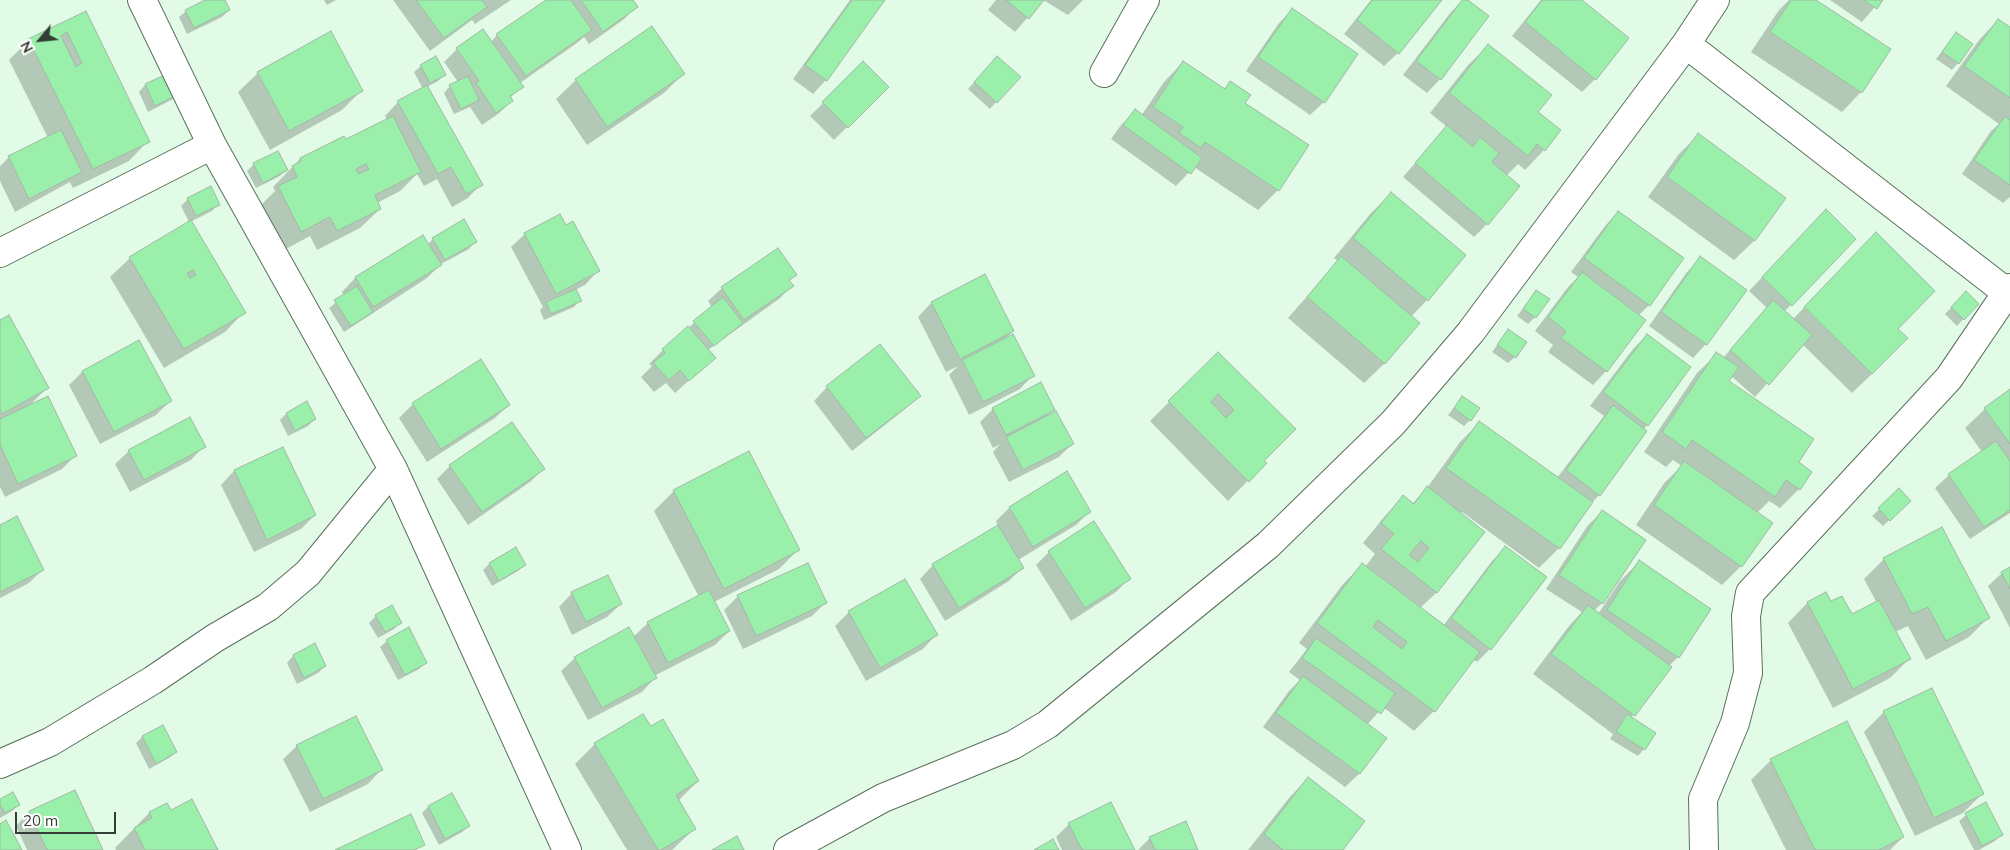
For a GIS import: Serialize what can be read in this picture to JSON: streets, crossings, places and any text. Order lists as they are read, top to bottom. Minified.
{"scale_bar":"20 m","north":"bottom left"}
